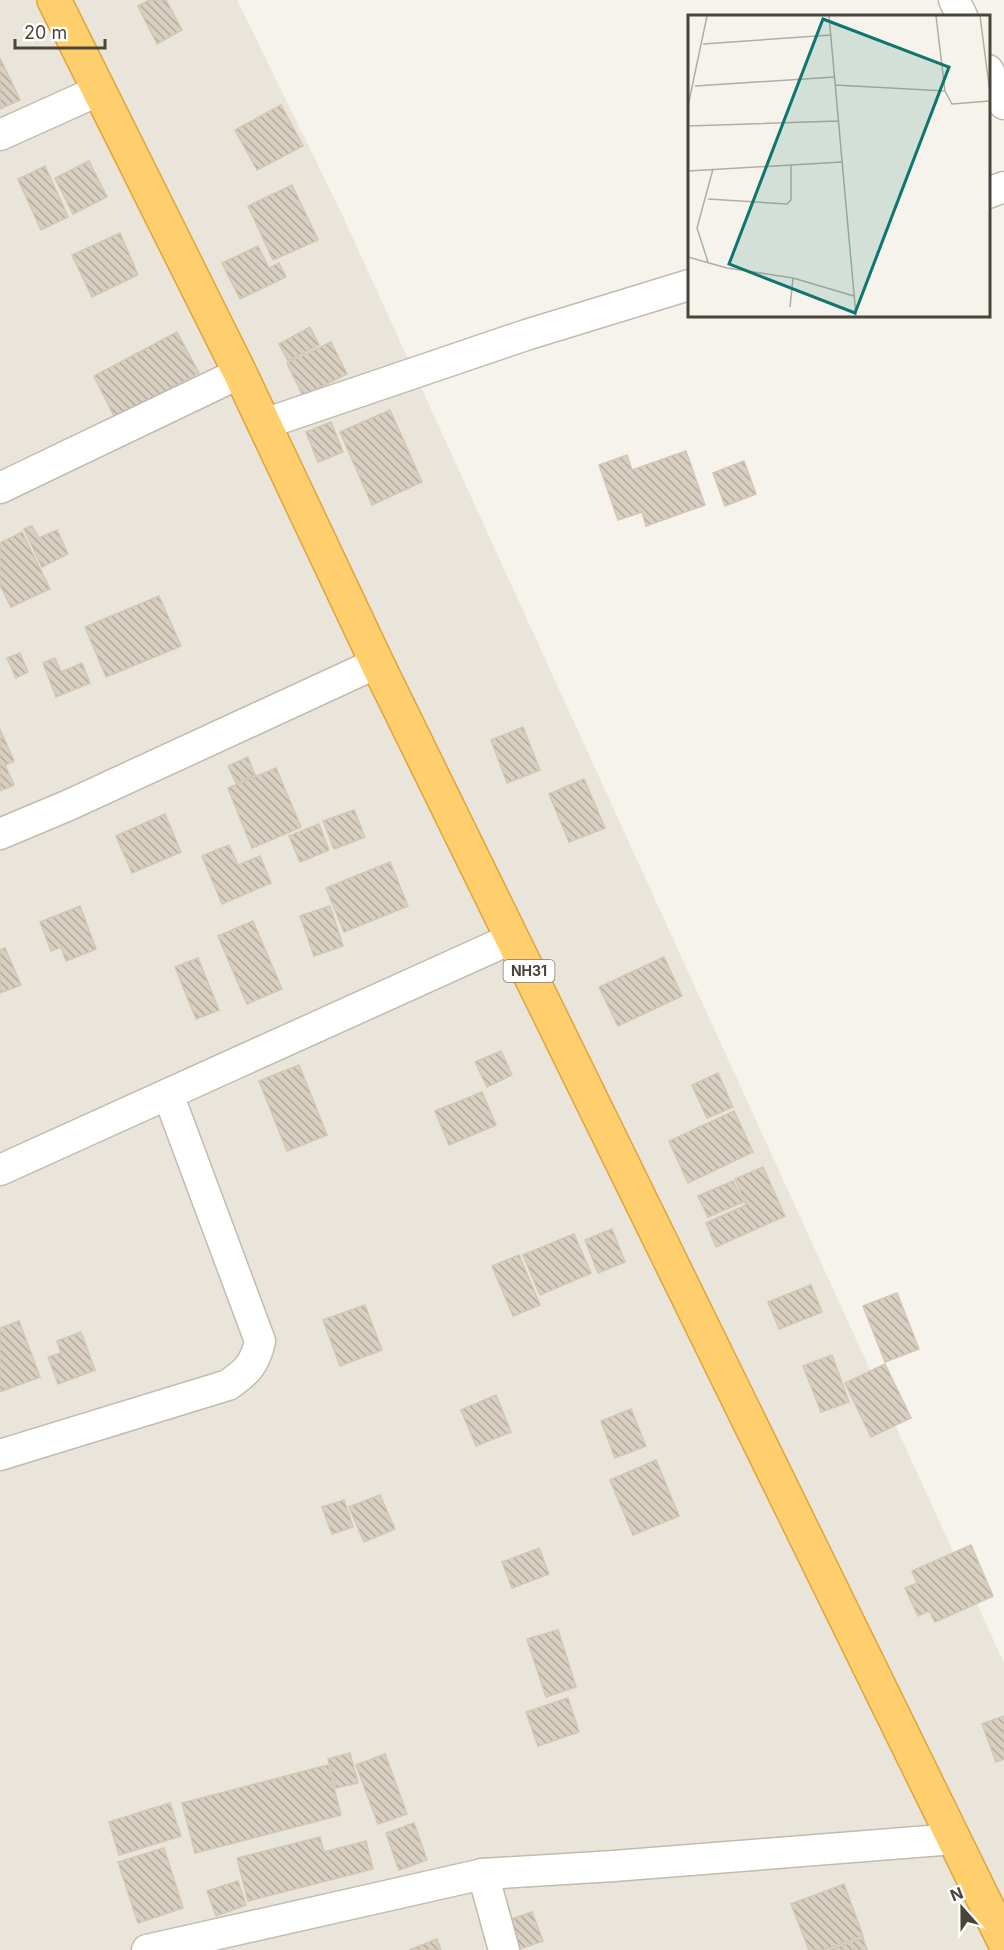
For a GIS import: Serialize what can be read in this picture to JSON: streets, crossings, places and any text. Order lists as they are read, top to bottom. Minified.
{"streets":{"highway":["NH31"]},"scale_bar":"20 m","north":"top"}
